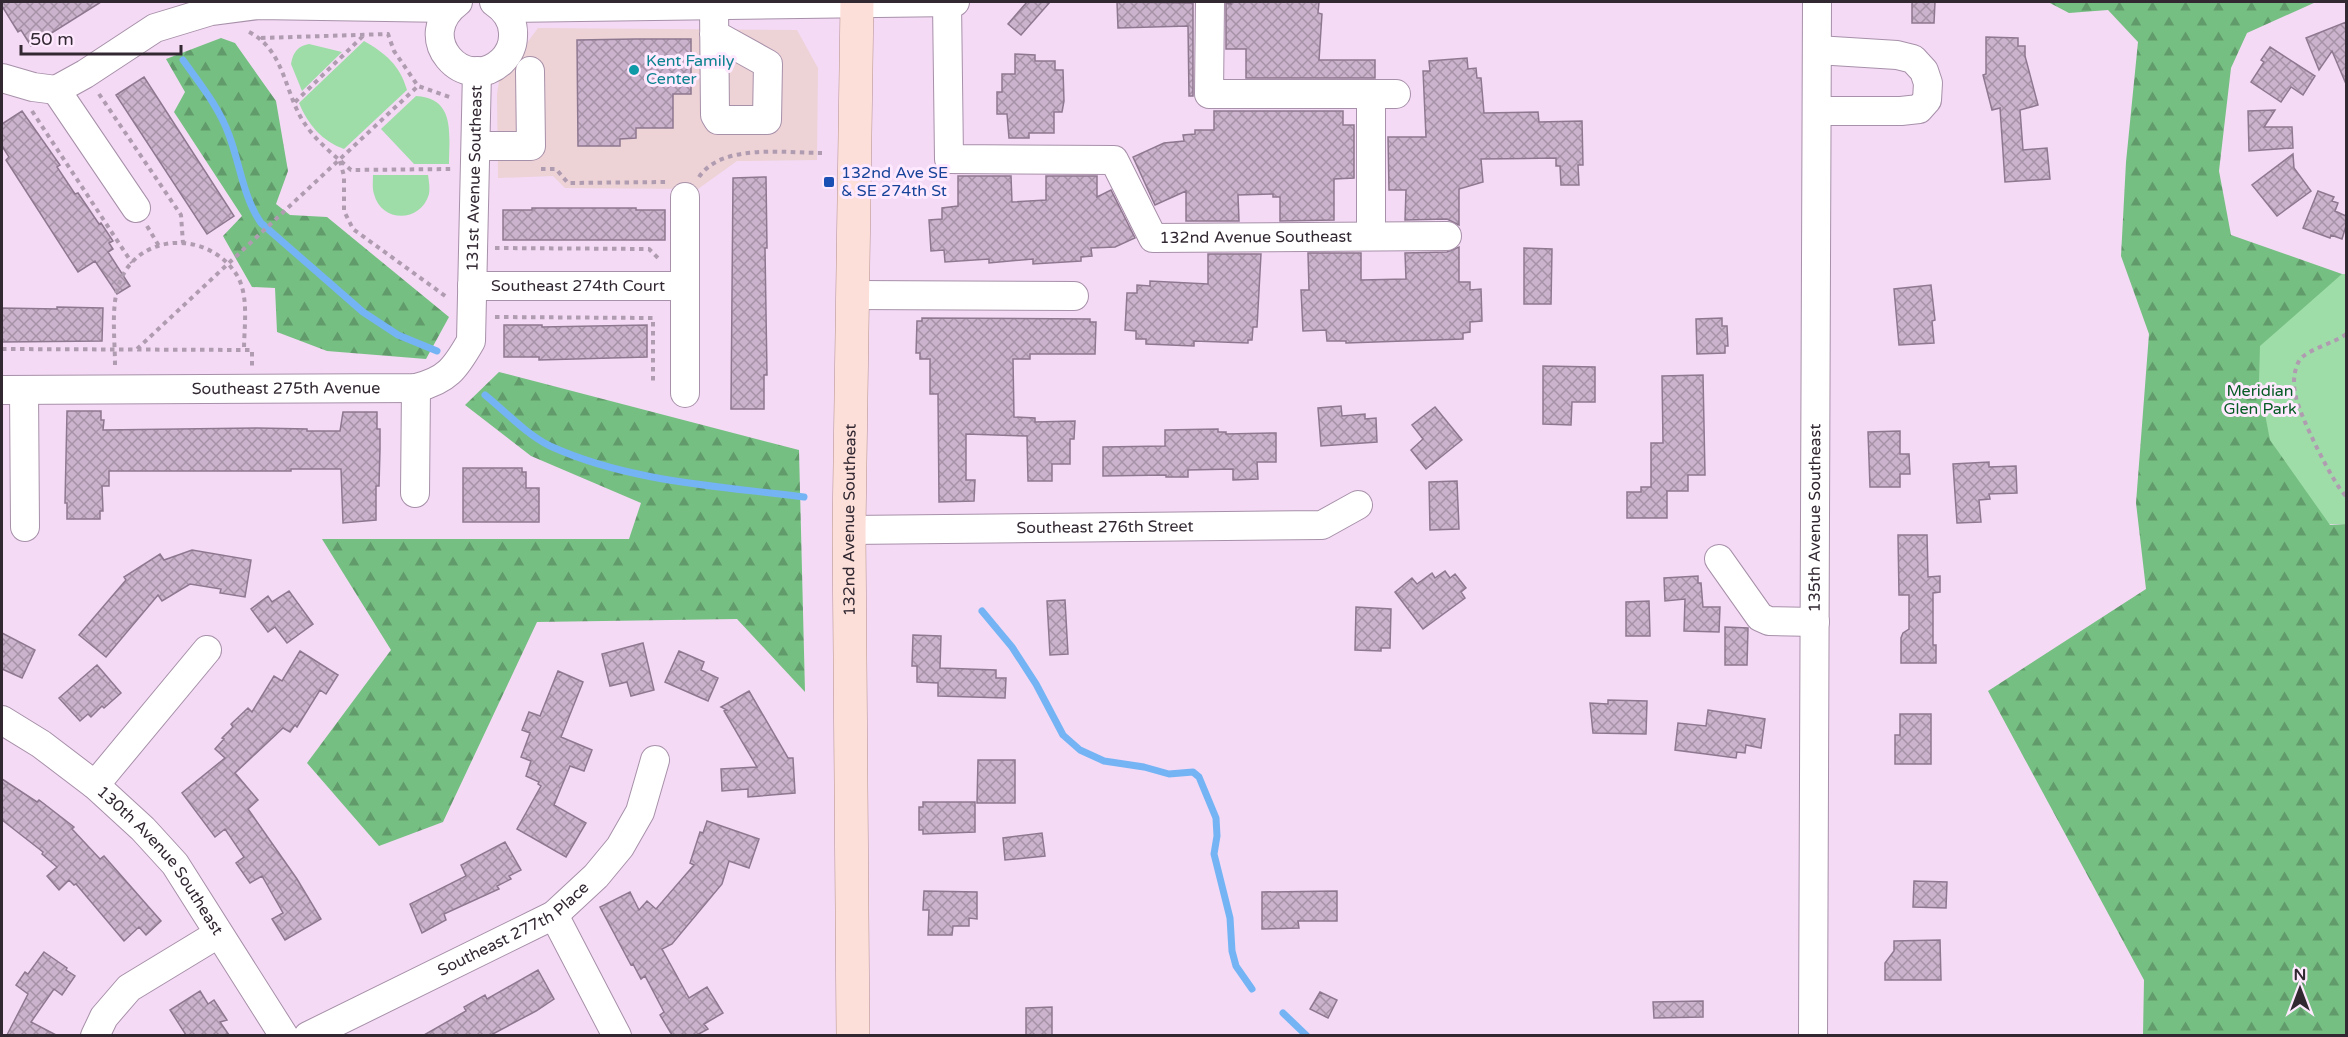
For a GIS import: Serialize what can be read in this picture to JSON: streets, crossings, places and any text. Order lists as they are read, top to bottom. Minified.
{"streets":{"main road":["132nd Avenue Southeast"],"street":["131st Avenue Southeast","Southeast 274th Court","Southeast 275th Avenue","135th Avenue Southeast","Southeast 276th Street","130th Avenue Southeast","Southeast 277th Place"]},"crossings":[["131st Avenue Southeast","Southeast 274th Court"],["131st Avenue Southeast","Southeast 275th Avenue"],["132nd Avenue Southeast","Southeast 276th Street"],["Southeast 274th Court","Southeast 275th Avenue"]],"parks":["Meridian Glen Park"],"places":{"other":["Kent Family Center"],"transit":["132nd Ave SE & SE 274th St"]},"scale_bar":"50 m","north":"top"}
